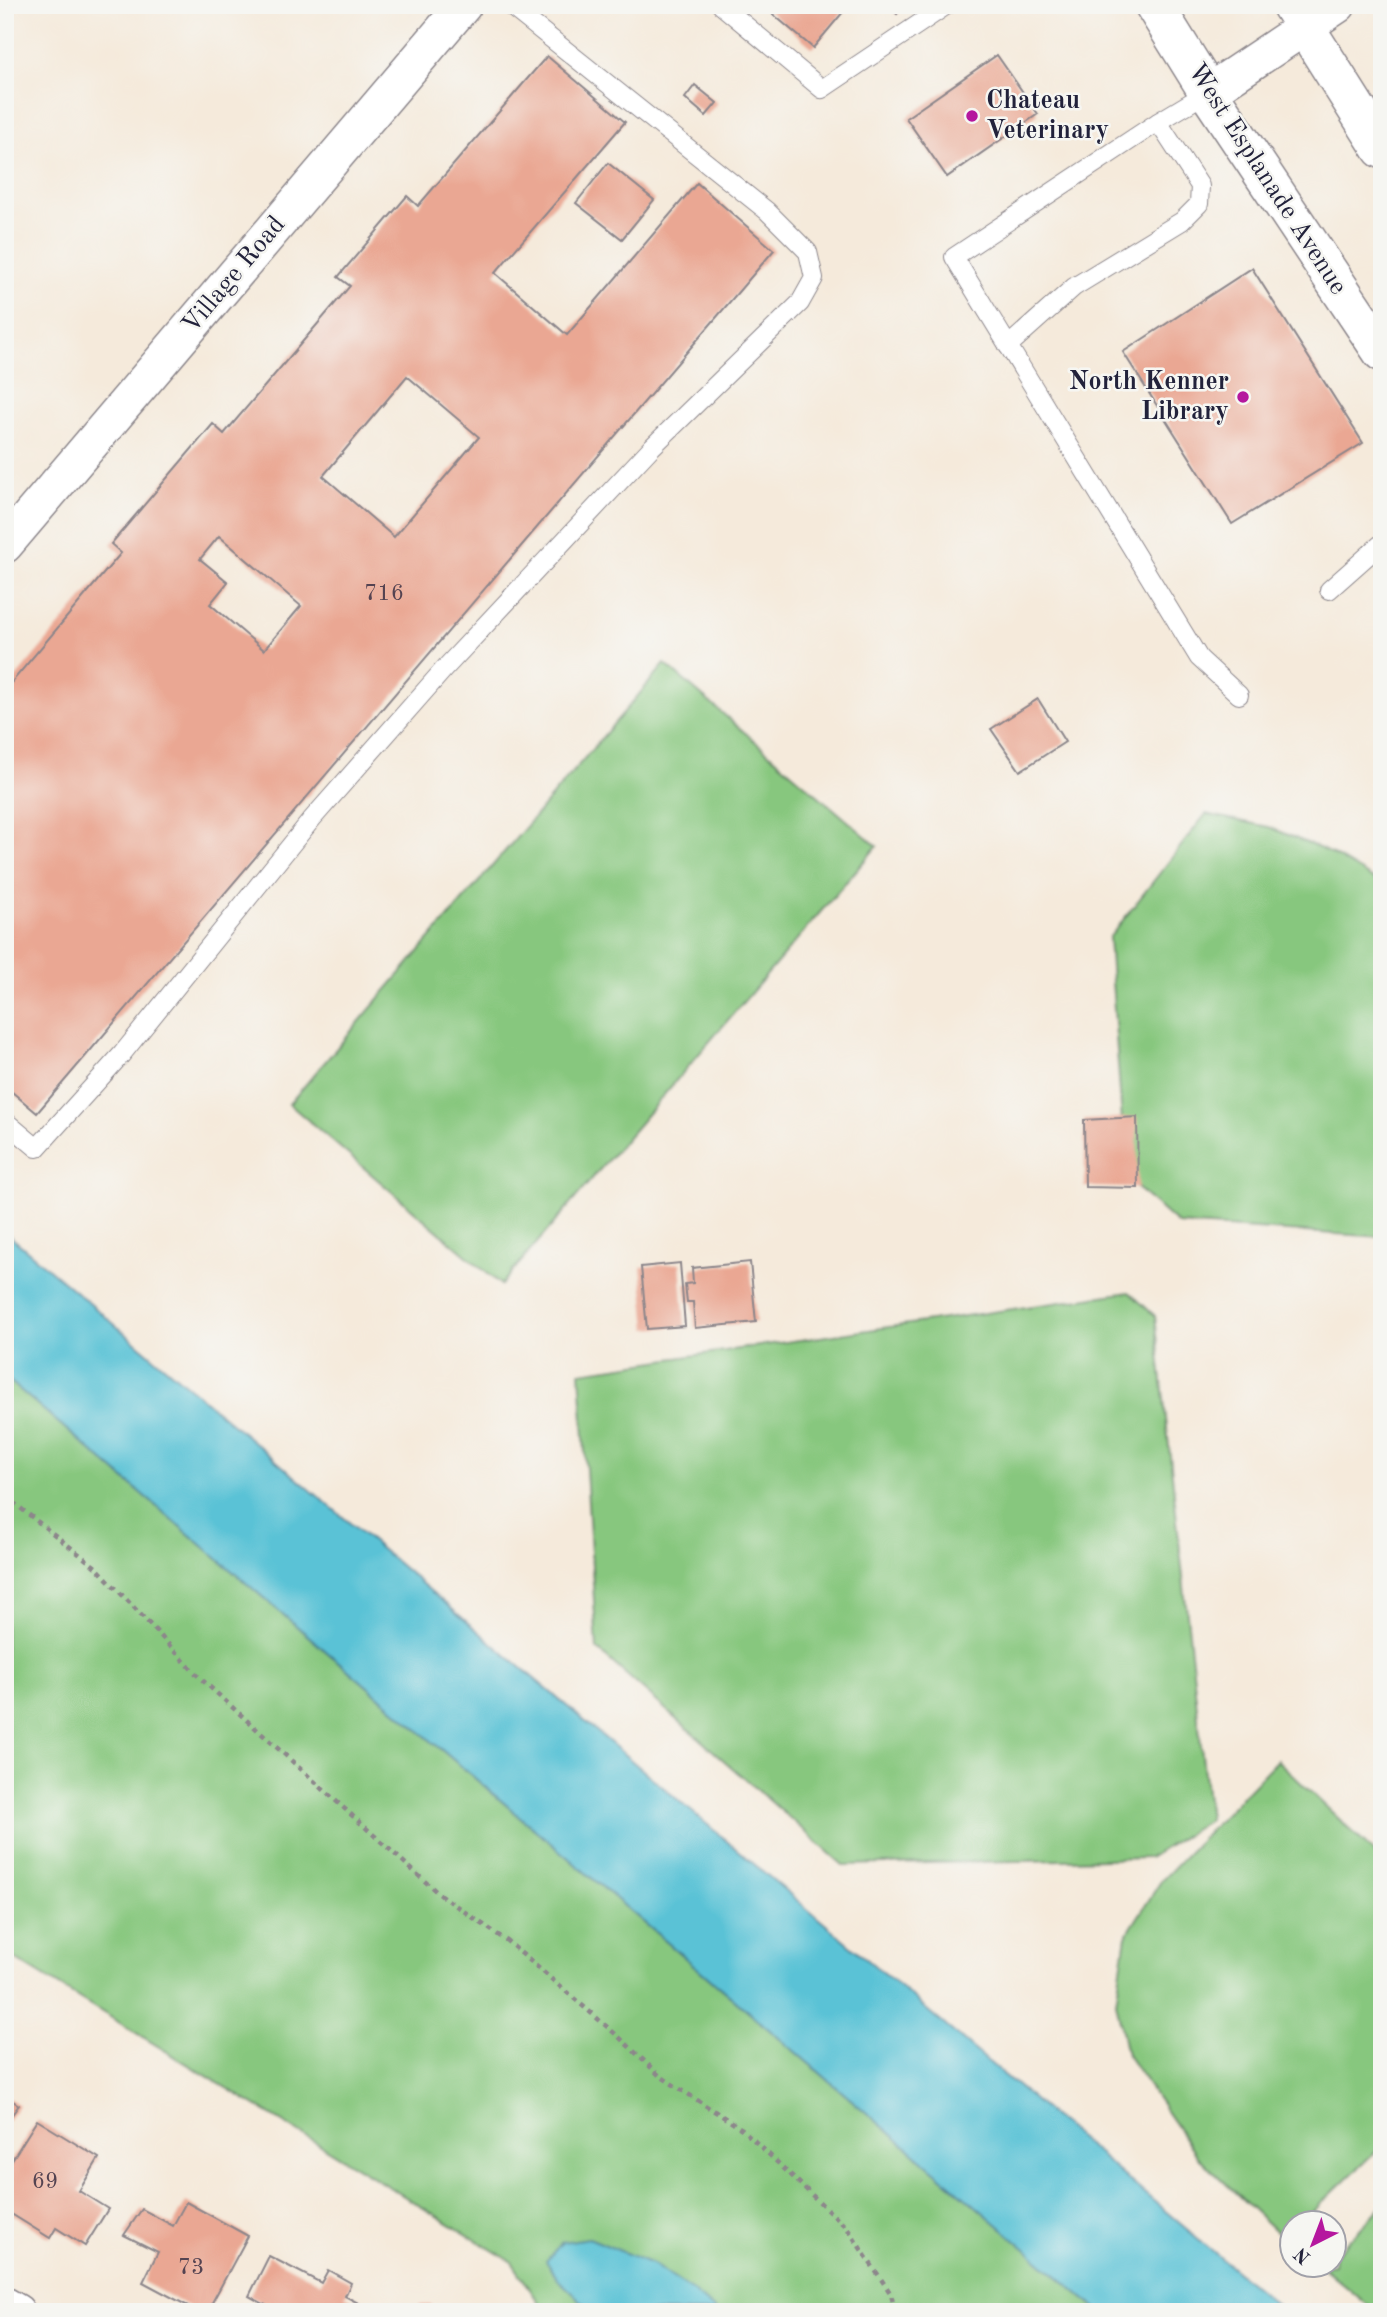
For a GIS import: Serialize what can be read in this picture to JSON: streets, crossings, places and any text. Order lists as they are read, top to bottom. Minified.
{"streets":{"main road":["West Esplanade Avenue"],"street":["Village Road"]},"places":["Chateau Veterinary","North Kenner Library"],"house_numbers":["716","69","73"],"north":"bottom left"}
